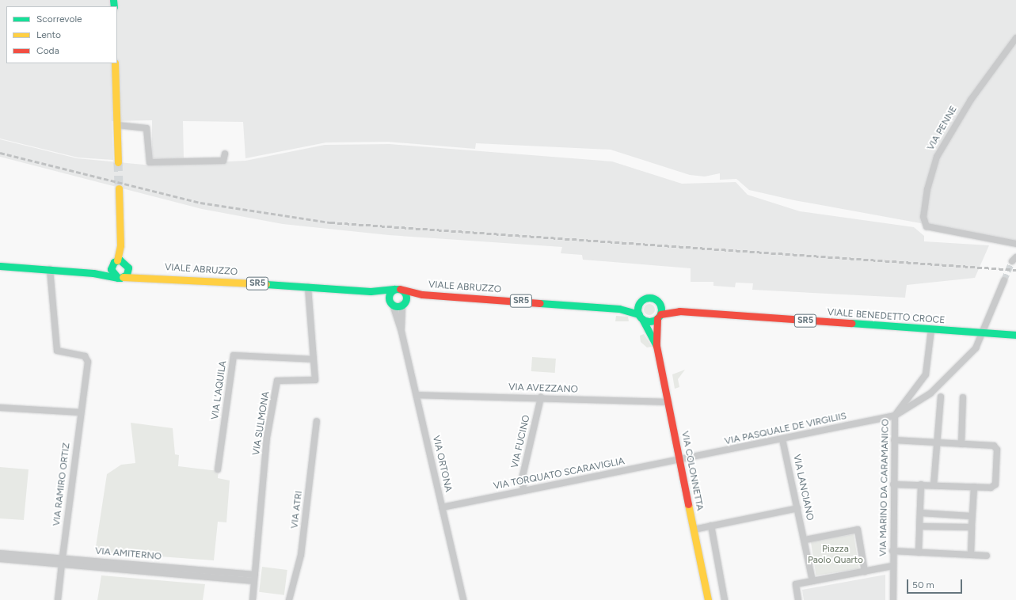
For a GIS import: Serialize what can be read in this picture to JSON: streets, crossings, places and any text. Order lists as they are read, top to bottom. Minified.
{"streets":{"main road":["VIALE ABRUZZO","SR5","VIALE BENEDETTO CROCE","VIA COLONNETTA"],"street":["VIA PENNE","VIA AVEZZANO","VIA L'AQUILA","VIA SULMONA","VIA PASQUALE DE VIRGILIIS","VIA FUCINO","VIA ORTONA","VIA TORQUATO SCARAVIGLIA","VIA RAMIRO ORTIZ","VIA LANCIANO","VIA MARINO DA CARAMANICO","VIA ATRI","VIA AMITERNO"]},"crossings":[["VIALE ABRUZZO","SR5"],["VIALE ABRUZZO","VIA SULMONA"],["VIALE ABRUZZO","VIA ORTONA"],["VIALE ABRUZZO","VIA RAMIRO ORTIZ"],["SR5","VIALE BENEDETTO CROCE"],["SR5","VIA ORTONA"],["VIALE BENEDETTO CROCE","VIA MARINO DA CARAMANICO"],["VIA AVEZZANO","VIA FUCINO"],["VIA AVEZZANO","VIA ORTONA"],["VIA AVEZZANO","VIA COLONNETTA"],["VIA L'AQUILA","VIA SULMONA"],["VIA SULMONA","VIA AMITERNO"],["VIA PASQUALE DE VIRGILIIS","VIA COLONNETTA"],["VIA PASQUALE DE VIRGILIIS","VIA TORQUATO SCARAVIGLIA"],["VIA PASQUALE DE VIRGILIIS","VIA LANCIANO"],["VIA PASQUALE DE VIRGILIIS","VIA MARINO DA CARAMANICO"],["VIA FUCINO","VIA TORQUATO SCARAVIGLIA"],["VIA ORTONA","VIA TORQUATO SCARAVIGLIA"],["VIA COLONNETTA","VIA TORQUATO SCARAVIGLIA"],["VIA RAMIRO ORTIZ","VIA AMITERNO"]],"parks":["Piazza Paolo Quarto"],"legend":["Scorrevole","Lento","Coda"],"scale_bar":"50 m"}
